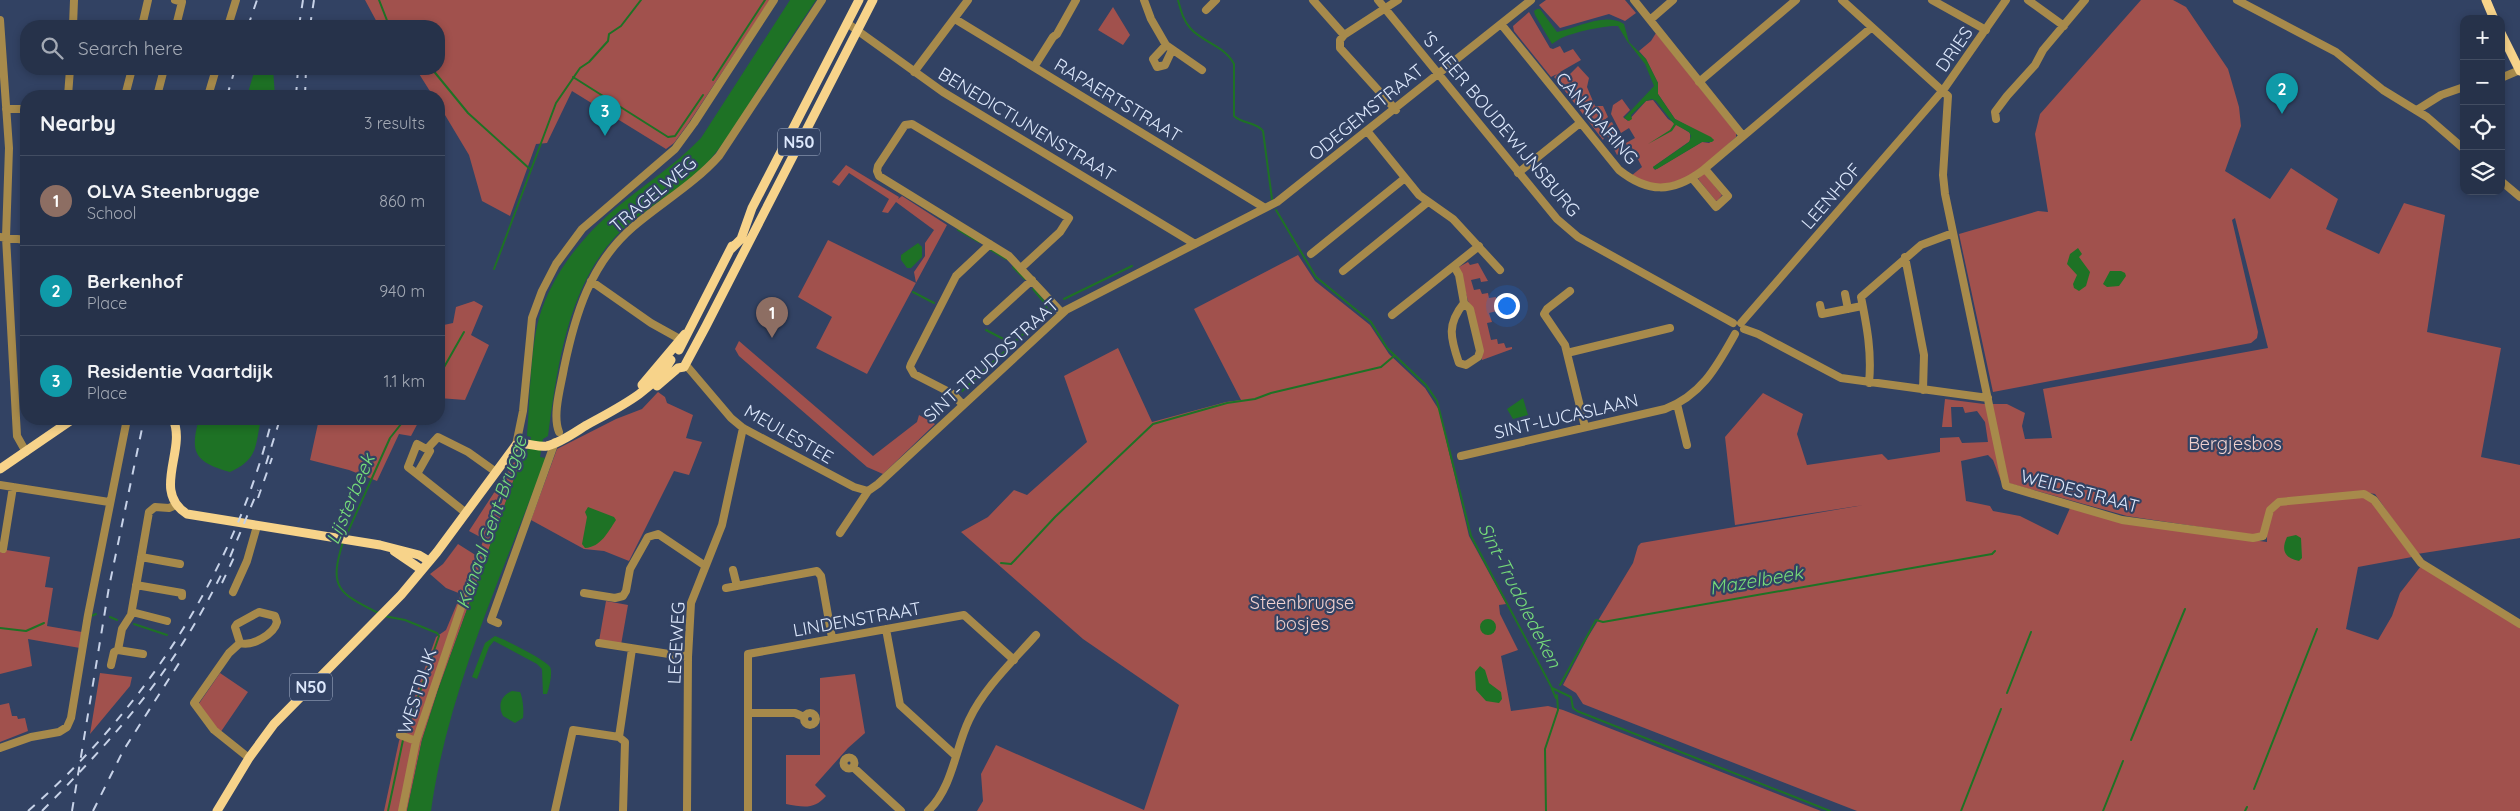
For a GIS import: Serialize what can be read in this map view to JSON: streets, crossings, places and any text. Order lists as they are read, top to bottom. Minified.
{"streets":{"main road":["N50"],"street":["DRIES","RAPAERTSTRAAT","ODEGEMSTRAAT","CANADARING","BENEDICTIJNENSTRAAT","'S HEER BOUDEWIJNSBURG","TRAGELWEG","LEENHOF","SINT-TRUDOSTRAAT","SINT-LUCASLAAN","MEULESTEE","WEIDESTRAAT","LINDENSTRAAT","LEGEWEG","WESTDIJK"]},"crossings":[["DRIES","LEENHOF"],["DRIES","WEIDESTRAAT"],["RAPAERTSTRAAT","ODEGEMSTRAAT"],["RAPAERTSTRAAT","SINT-TRUDOSTRAAT"],["ODEGEMSTRAAT","CANADARING"],["ODEGEMSTRAAT","'S HEER BOUDEWIJNSBURG"],["ODEGEMSTRAAT","SINT-TRUDOSTRAAT"],["BENEDICTIJNENSTRAAT","N50"],["BENEDICTIJNENSTRAAT","SINT-TRUDOSTRAAT"],["'S HEER BOUDEWIJNSBURG","LEENHOF"],["'S HEER BOUDEWIJNSBURG","SINT-LUCASLAAN"],["'S HEER BOUDEWIJNSBURG","WEIDESTRAAT"],["N50","MEULESTEE"],["LEENHOF","SINT-LUCASLAAN"],["LEENHOF","WEIDESTRAAT"],["SINT-TRUDOSTRAAT","MEULESTEE"],["MEULESTEE","LEGEWEG"]],"water":["Lijsterbeek","Kanaal Gent-Brugge","Mazelbeek","Sint-Trudoledeken"],"parks":["Bergjesbos","Steenbrugse bosjes"],"page":{"map_buttons":["+","−"],"search":"Search here","pins":["2","3","1"],"heading":["Nearby","3 results"],"list":[{"mark":"1","name":"OLVA Steenbrugge","note":"School","value":"860 m"},{"mark":"2","name":"Berkenhof","note":"Place","value":"940 m"},{"mark":"3","name":"Residentie Vaartdijk","note":"Place","value":"1.1 km"}]}}
